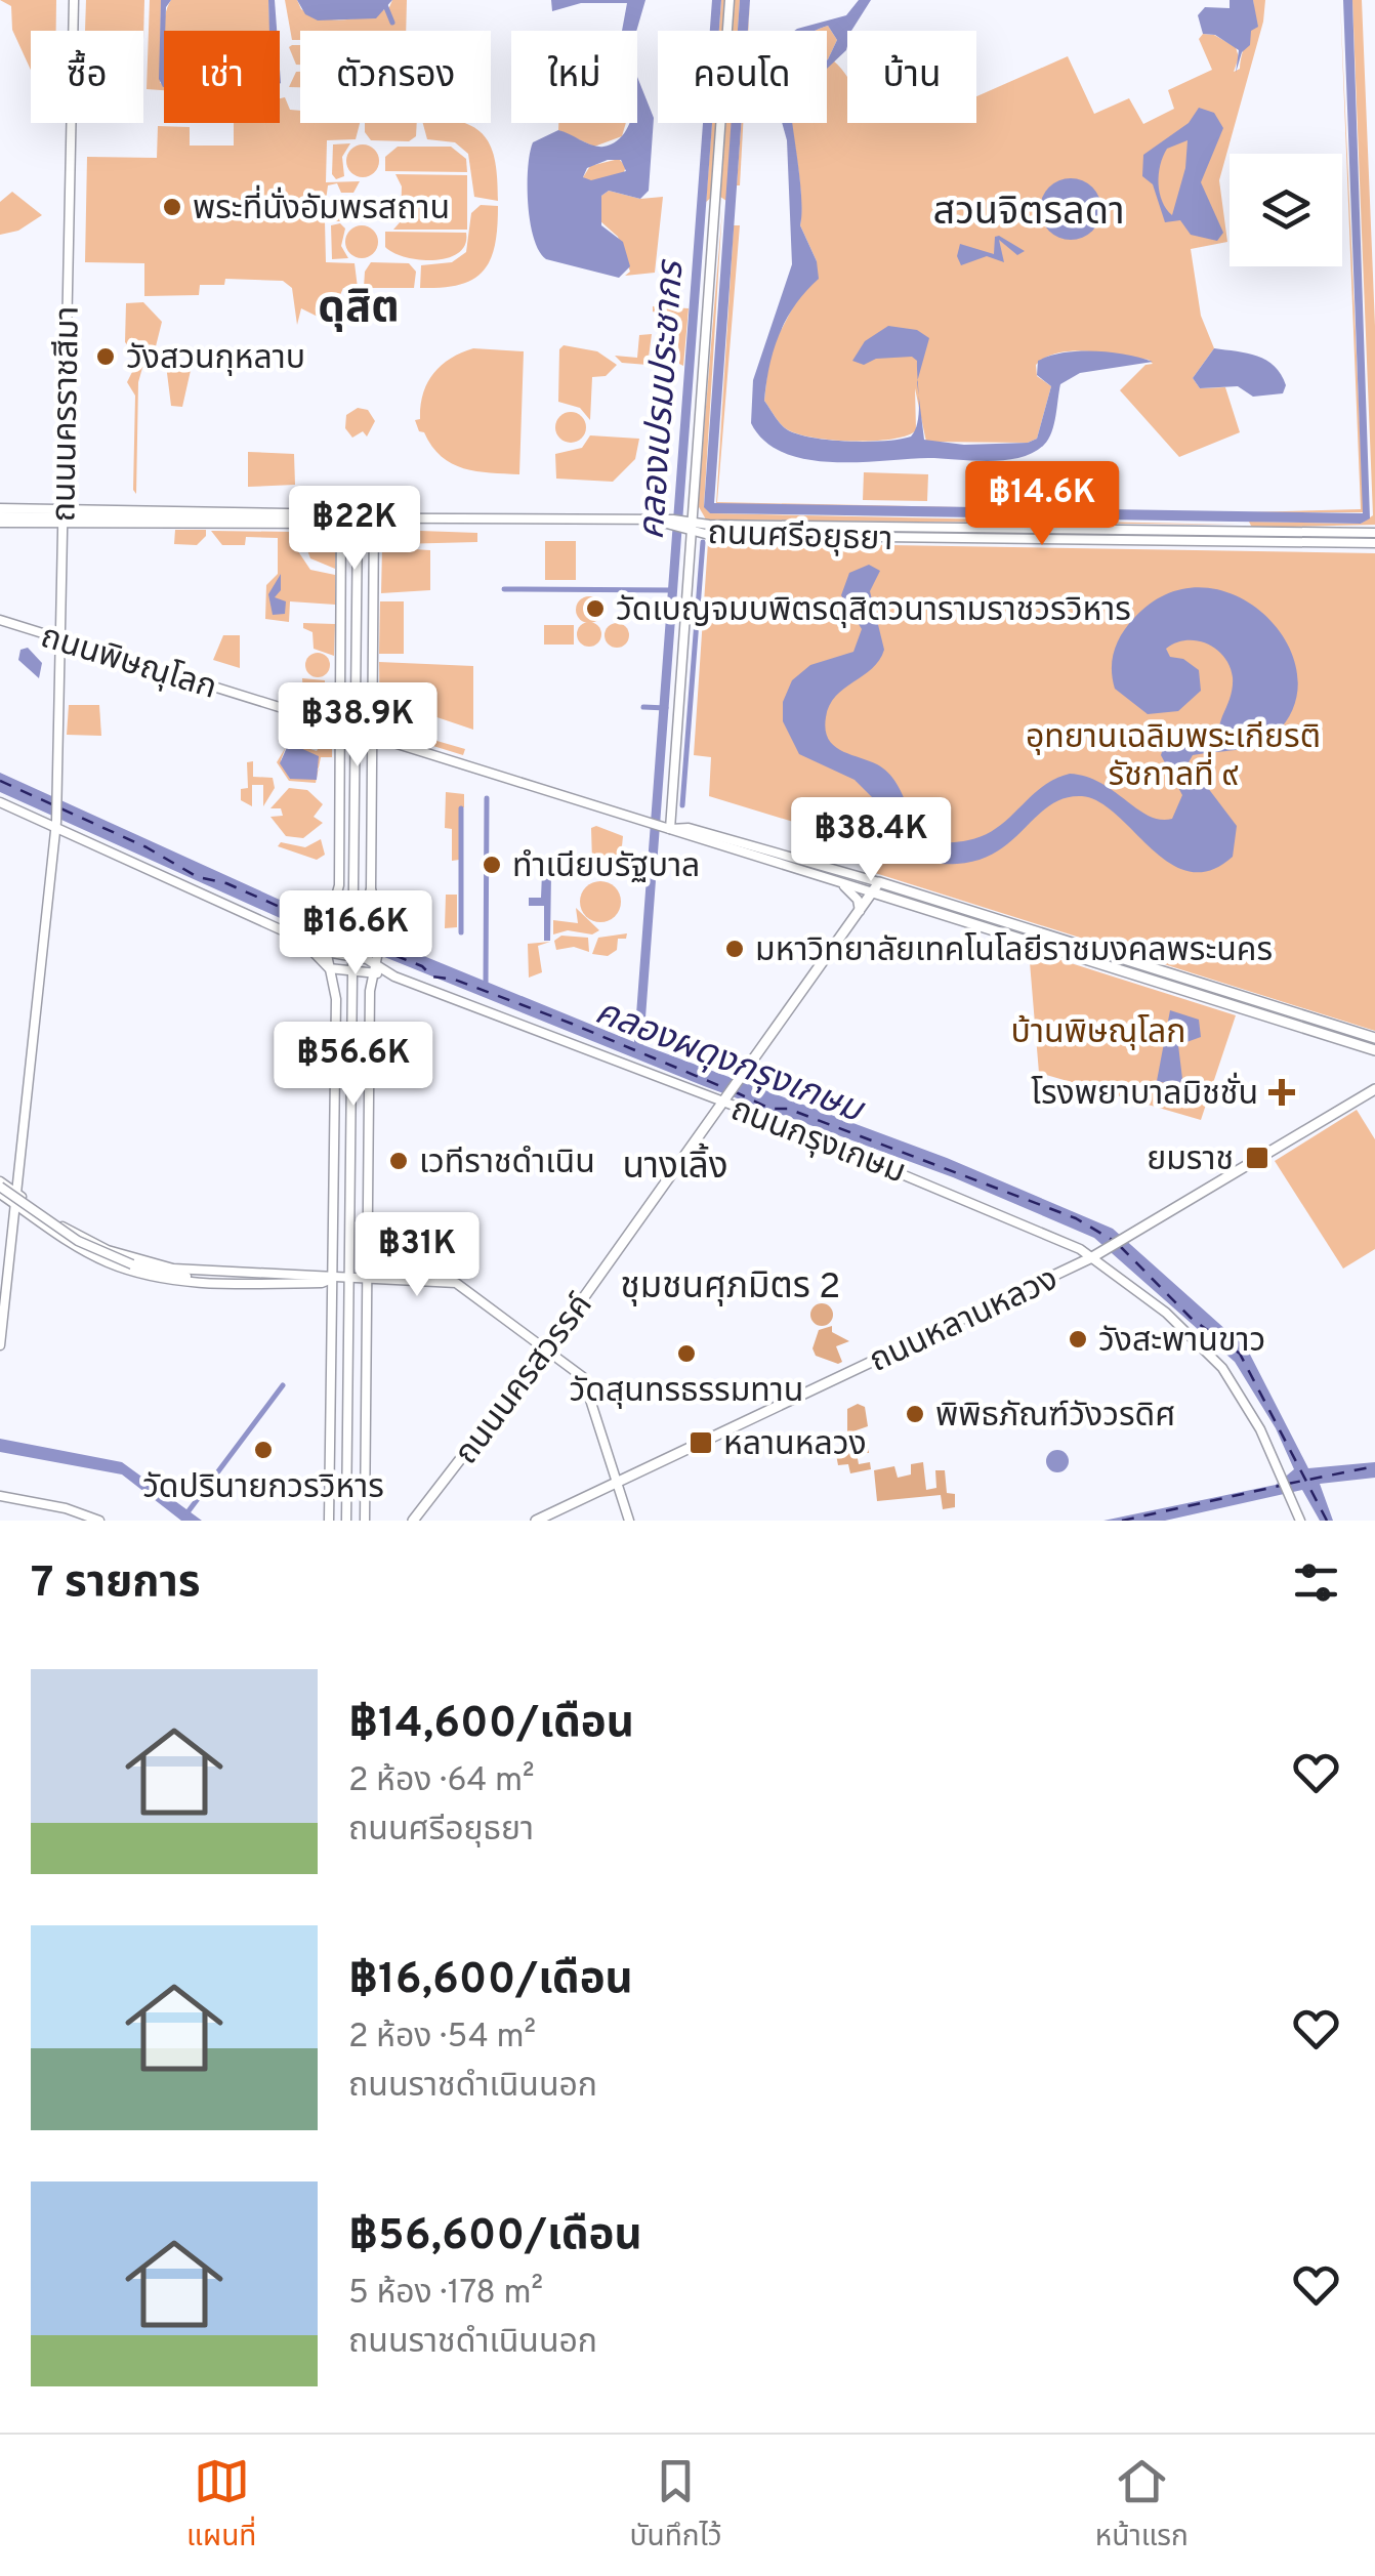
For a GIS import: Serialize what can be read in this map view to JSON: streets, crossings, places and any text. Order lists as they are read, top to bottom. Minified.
{"streets":{"main road":["ถนนนครราชสีมา","ถนนศรีอยุธยา","ถนนพิษณุโลก","ถนนกรุงเกษม","ถนนหลานหลวง","ถนนนครสวรรค์"]},"crossings":[["ถนนนครราชสีมา","ถนนพิษณุโลก"],["ถนนนครราชสีมา","ถนนกรุงเกษม"],["ถนนพิษณุโลก","ถนนนครสวรรค์"],["ถนนกรุงเกษม","ถนนหลานหลวง"],["ถนนกรุงเกษม","ถนนนครสวรรค์"]],"districts":["สวนจิตรลดา","ดุสิต","นางเลิ้ง","ชุมชนศุภมิตร 2"],"water":["คลองเปรมประชากร","คลองผดุงกรุงเกษม"],"parks":["อุทยานเฉลิมพระเกียรติ รัชกาลที่ ๙","บ้านพิษณุโลก"],"places":{"other":["พระที่นั่งอัมพรสถาน","วังสวนกุหลาบ","วัดเบญจมบพิตรดุสิตวนารามราชวรวิหาร","ทำเนียบรัฐบาล","มหาวิทยาลัยเทคโนโลยีราชมงคลพระนคร","เวทีราชดำเนิน","วังสะพานขาว","วัดสุนทรธรรมทาน","พิพิธภัณฑ์วังวรดิศ","วัดปรินายกวรวิหาร"],"health":["โรงพยาบาลมิชชั่น"],"transit":["ยมราช","หลานหลวง"]},"page":{"chip":["ซื้อ","เช่า","ตัวกรอง","ใหม่","คอนโด","บ้าน"],"price":["฿14.6K","฿22K","฿38.9K","฿38.4K","฿16.6K","฿56.6K","฿31K"],"heading":"7 รายการ","list":[{"name":"฿14,600/เดือน","note":"2 ห้อง · 64 m² · ถนนศรีอยุธยา"},{"name":"฿16,600/เดือน","note":"2 ห้อง · 54 m² · ถนนราชดำเนินนอก"},{"name":"฿56,600/เดือน","note":"5 ห้อง · 178 m² · ถนนราชดำเนินนอก"}],"tabs":["แผนที่","บันทึกไว้","หน้าแรก"]}}
